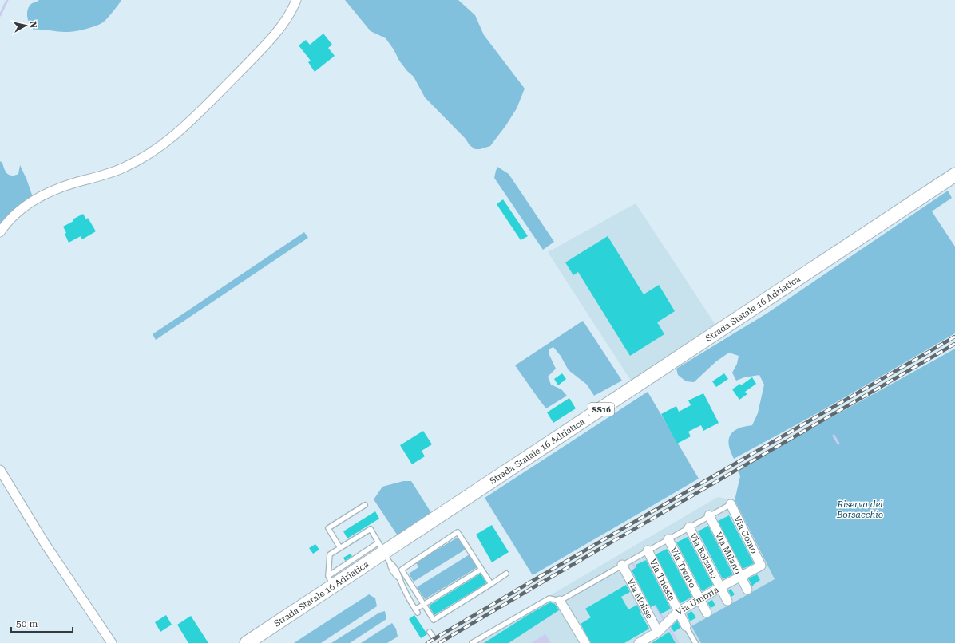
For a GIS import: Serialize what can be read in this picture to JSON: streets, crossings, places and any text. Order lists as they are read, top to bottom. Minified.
{"streets":{"main road":["Strada Statale 16 Adriatica","SS16"],"street":["Via Como","Via Milano","Via Bolzano","Via Trento","Via Trieste","Via Molise","Via Umbria"]},"crossings":[["Via Como","Via Umbria"],["Via Milano","Via Umbria"],["Via Bolzano","Via Umbria"],["Via Trento","Via Umbria"],["Via Trieste","Via Umbria"],["Via Molise","Via Umbria"]],"parks":["Riserva del Borsacchio"],"scale_bar":"50 m","north":"right"}
